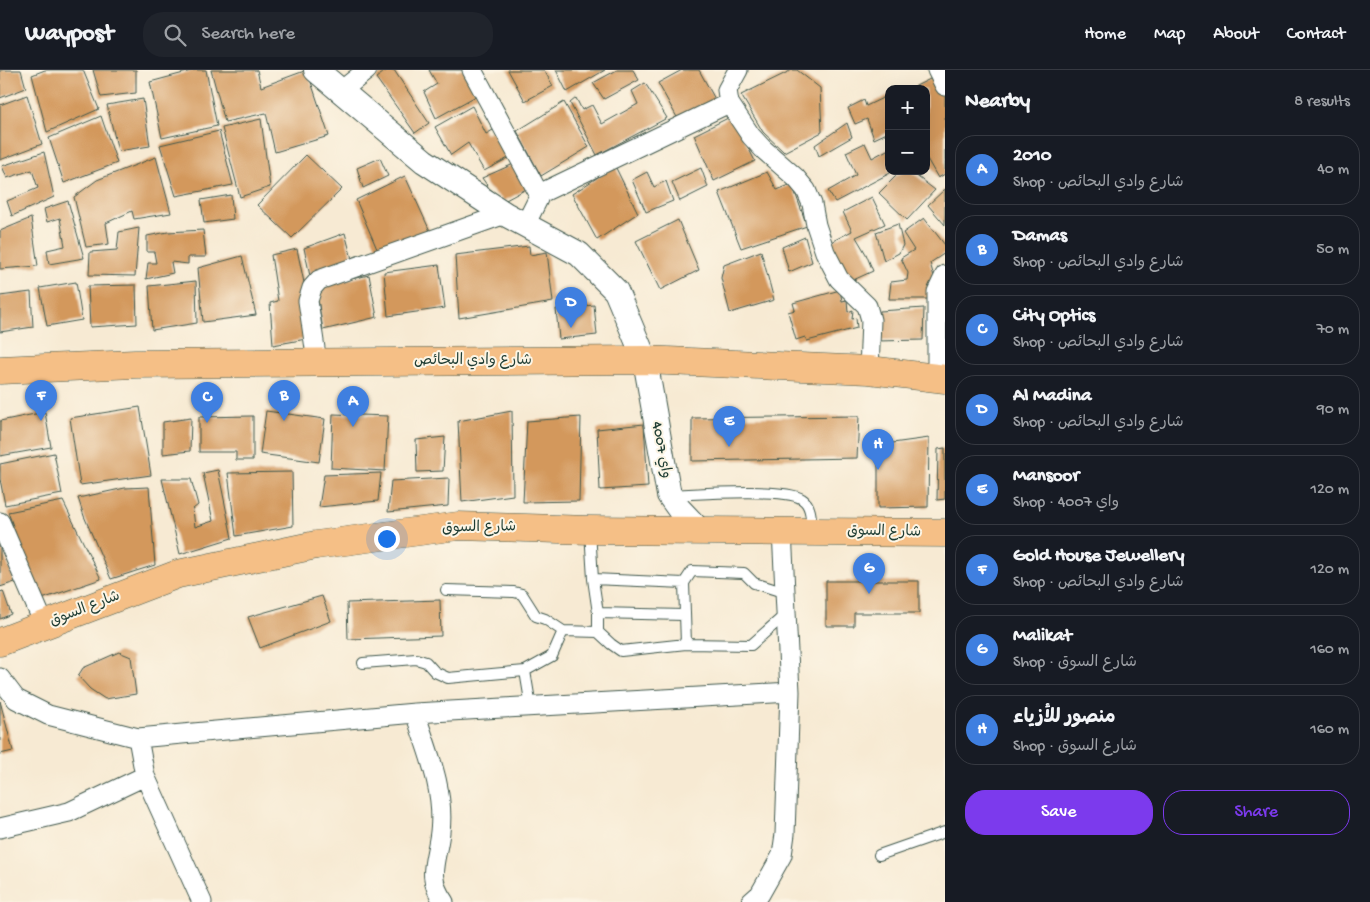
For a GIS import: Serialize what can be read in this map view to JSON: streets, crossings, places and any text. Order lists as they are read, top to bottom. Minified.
{"streets":{"main road":["شارع وادي البحائص","شارع السوق"],"street":["واي 4007"]},"crossings":[["شارع وادي البحائص","واي 4007"],["واي 4007","شارع السوق"]],"page":{"header":"Waypost","search":"Search here","nav":["Home","Map","About","Contact"],"heading":["Nearby","8 results"],"map_buttons":["+","−"],"list":[{"mark":"A","name":"2010","note":"Shop · شارع وادي البحائص","value":"40 m"},{"mark":"B","name":"Damas","note":"Shop · شارع وادي البحائص","value":"50 m"},{"mark":"C","name":"City Optics","note":"Shop · شارع وادي البحائص","value":"70 m"},{"mark":"D","name":"Al Madina","note":"Shop · شارع وادي البحائص","value":"90 m"},{"mark":"E","name":"Mansoor","note":"Shop · واي 4007","value":"120 m"},{"mark":"F","name":"Gold House Jewellery","note":"Shop · شارع وادي البحائص","value":"120 m"},{"mark":"G","name":"Malikat","note":"Shop · شارع السوق","value":"160 m"},{"mark":"H","name":"منصور للأزياء","note":"Shop · شارع السوق","value":"160 m"}],"pins":["D","B","F","C","A","E","H","G"],"buttons":["Save","Share"]}}
